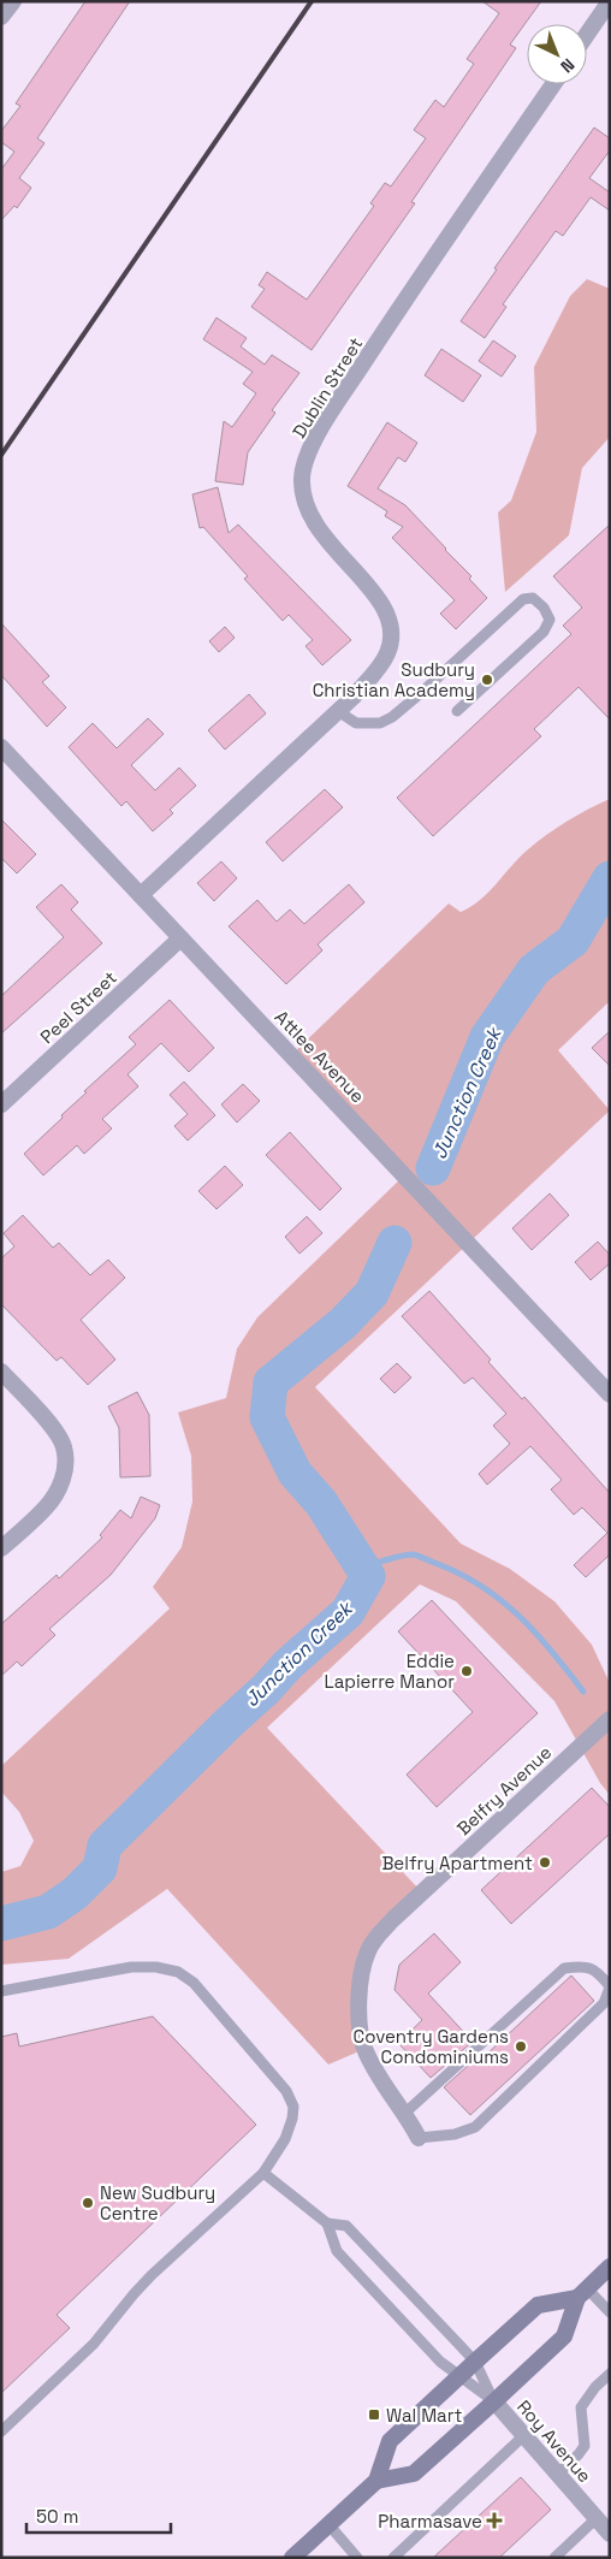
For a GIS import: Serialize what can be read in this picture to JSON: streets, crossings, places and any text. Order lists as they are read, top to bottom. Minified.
{"streets":{"street":["Dublin Street","Peel Street","Attlee Avenue","Belfry Avenue","Roy Avenue"]},"crossings":[["Dublin Street","Attlee Avenue"],["Peel Street","Attlee Avenue"]],"water":["Junction Creek"],"places":{"other":["Sudbury Christian Academy","Eddie Lapierre Manor","Belfry Apartment","Coventry Gardens Condominiums","New Sudbury Centre"],"transit":["Wal Mart"],"health":["Pharmasave"]},"scale_bar":"50 m","north":"bottom right"}
